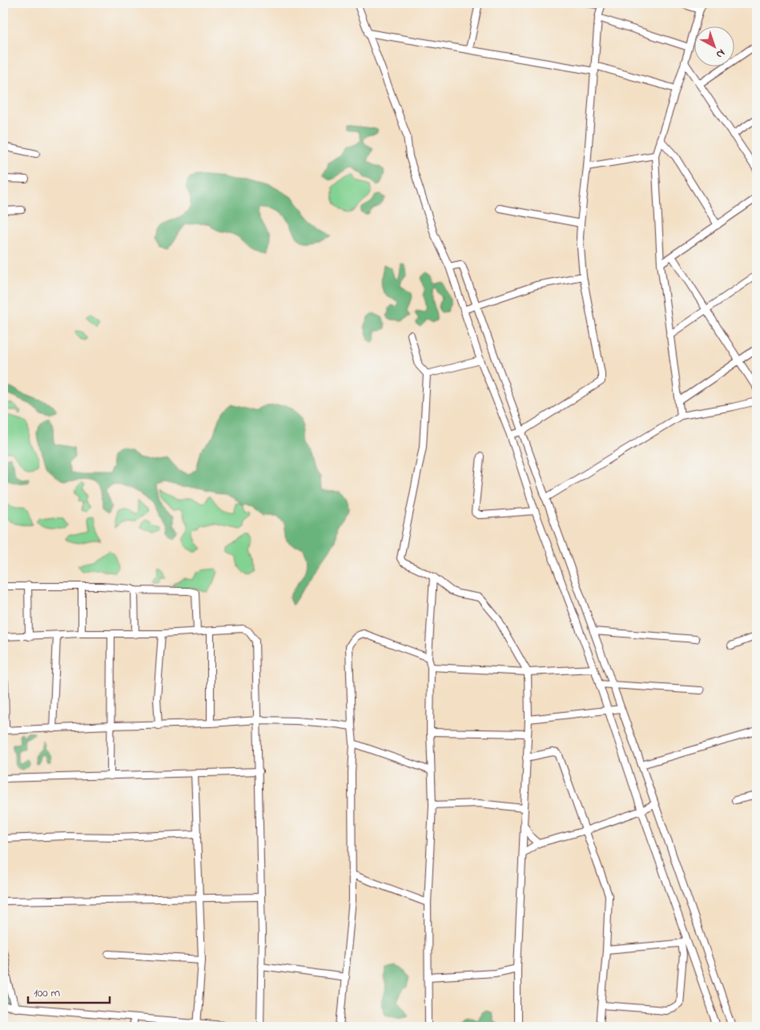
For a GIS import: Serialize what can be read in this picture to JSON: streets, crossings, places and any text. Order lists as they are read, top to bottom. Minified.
{"scale_bar":"100 m","north":"bottom right"}
